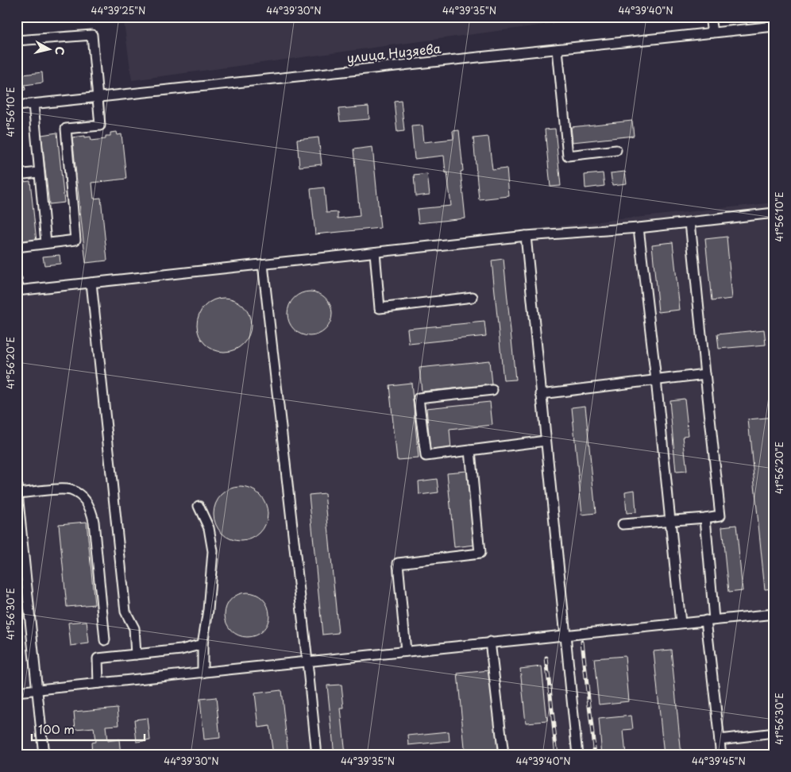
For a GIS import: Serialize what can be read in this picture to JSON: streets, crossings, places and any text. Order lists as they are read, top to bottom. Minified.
{"streets":{"street":["улица Низяева"]},"scale_bar":"100 m","north":"right","coordinates":["44°39'25\"N","44°39'30\"N","44°39'35\"N","44°39'40\"N","41°56'10\"E","41°56'20\"E","41°56'30\"E","44°39'45\"N"]}
